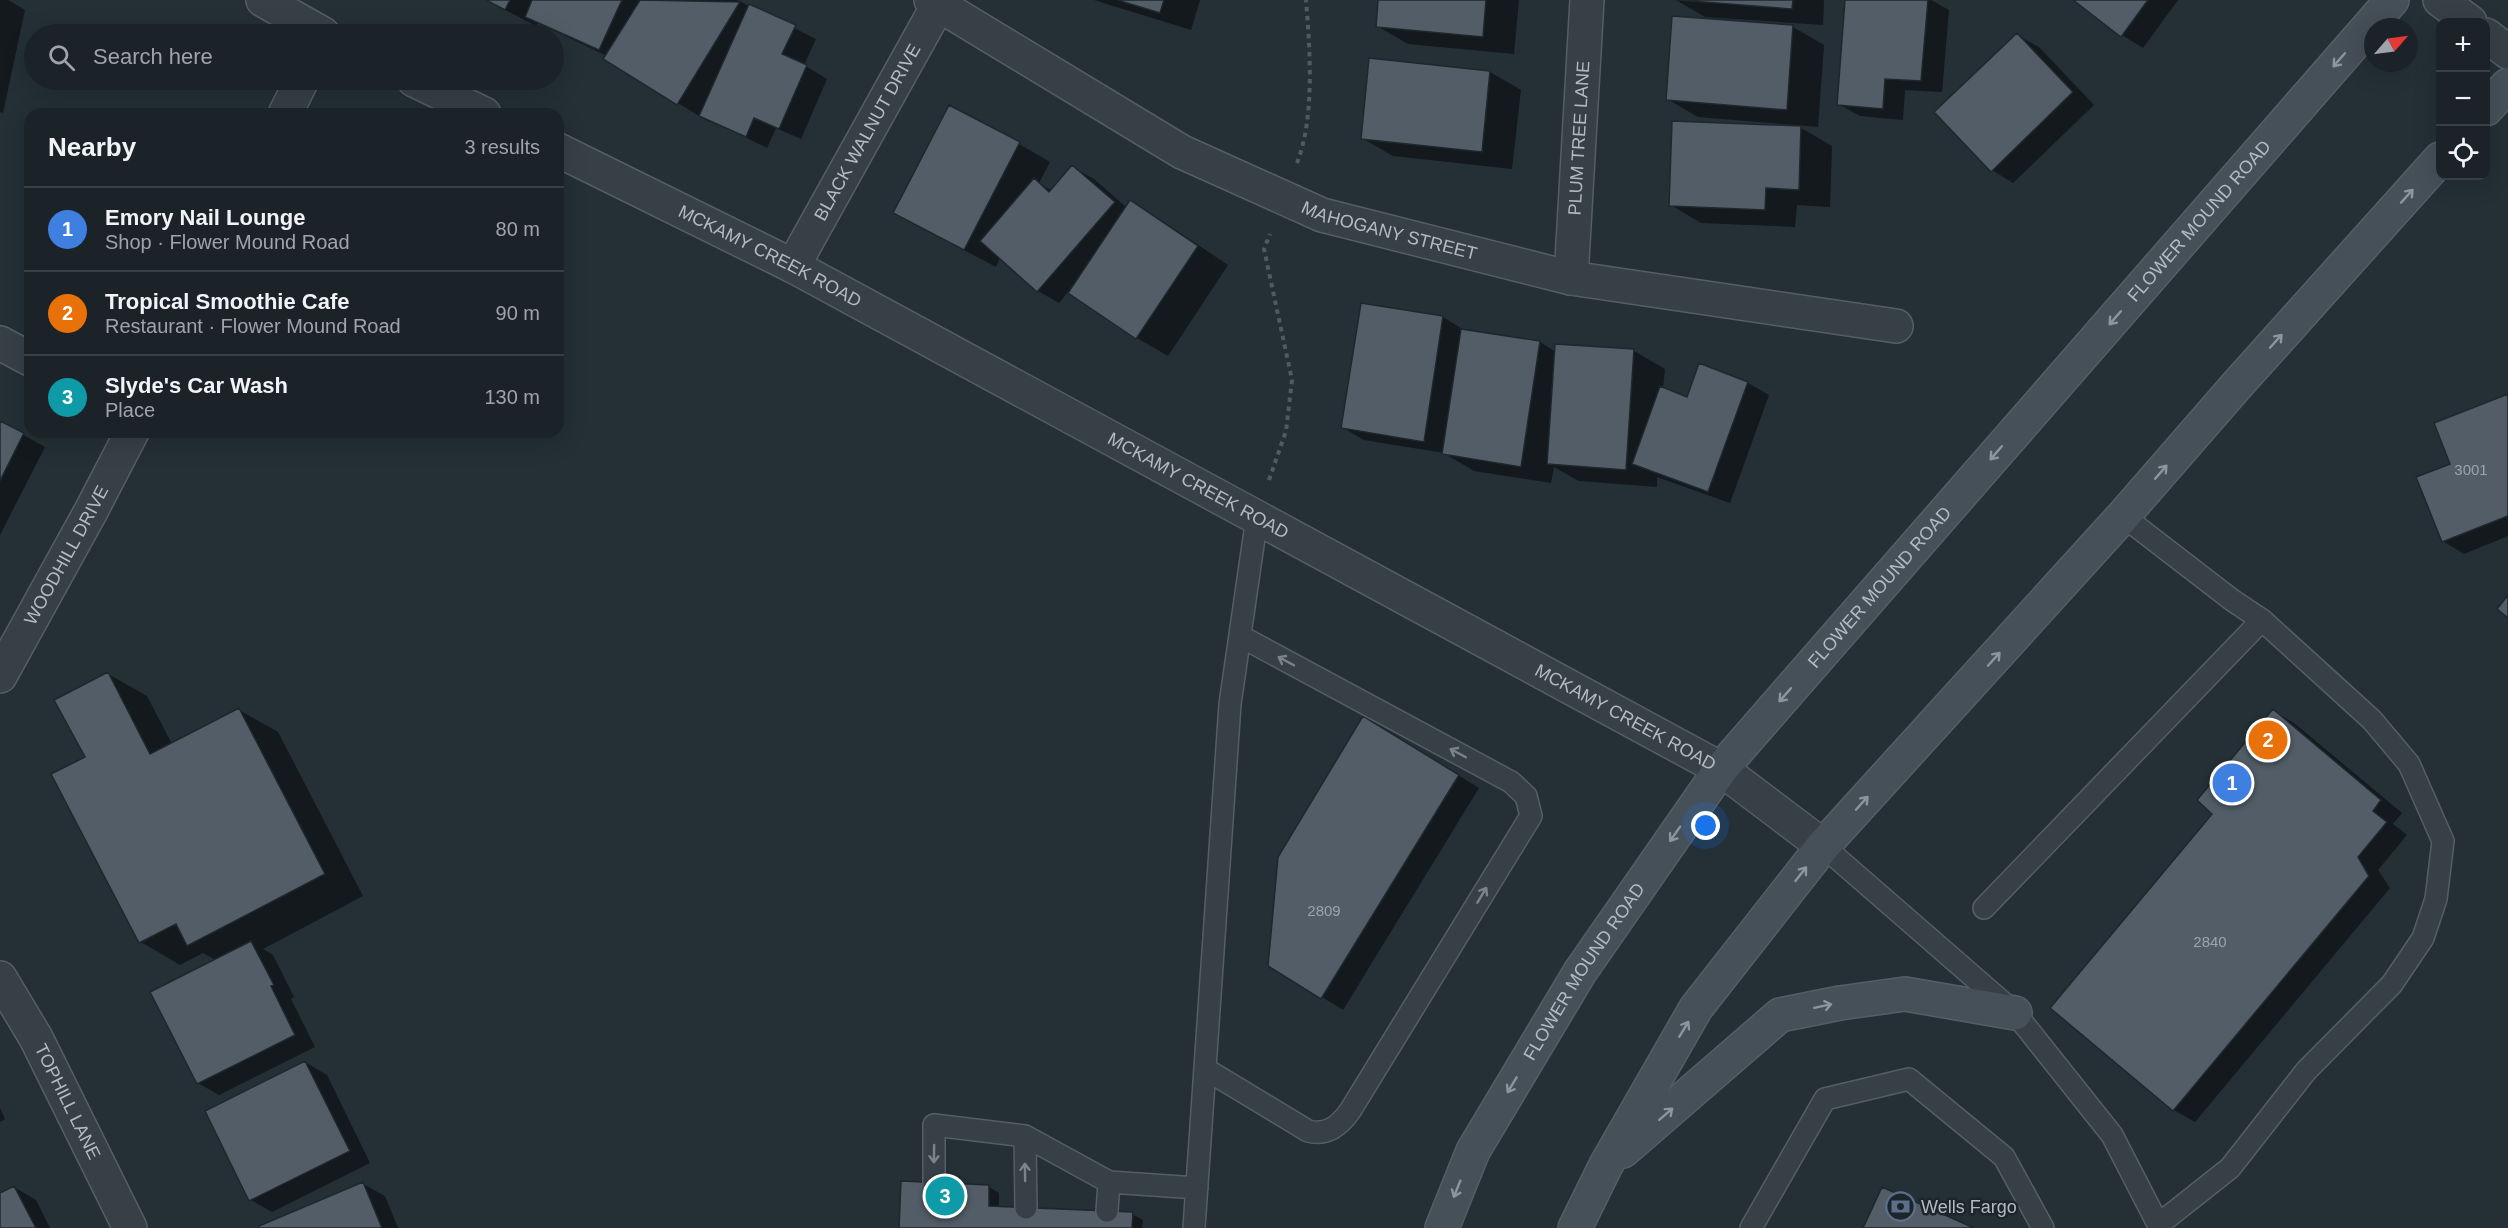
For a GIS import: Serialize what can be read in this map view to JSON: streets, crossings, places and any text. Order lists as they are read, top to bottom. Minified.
{"streets":{"main road":["FLOWER MOUND ROAD"],"street":["BLACK WALNUT DRIVE","PLUM TREE LANE","MAHOGANY STREET","MCKAMY CREEK ROAD","WOODHILL DRIVE","TOPHILL LANE"]},"crossings":[["BLACK WALNUT DRIVE","MAHOGANY STREET"],["BLACK WALNUT DRIVE","MCKAMY CREEK ROAD"],["PLUM TREE LANE","MAHOGANY STREET"],["FLOWER MOUND ROAD","MCKAMY CREEK ROAD"]],"places":{"bank":["Wells Fargo"]},"house_numbers":["3001","2809","2840"],"north":"top right","page":{"map_buttons":["+","−"],"search":"Search here","heading":["Nearby","3 results"],"list":[{"mark":"1","name":"Emory Nail Lounge","note":"Shop · Flower Mound Road","value":"80 m"},{"mark":"2","name":"Tropical Smoothie Cafe","note":"Restaurant · Flower Mound Road","value":"90 m"},{"mark":"3","name":"Slyde's Car Wash","note":"Place","value":"130 m"}],"pins":["2","1","3"]}}
